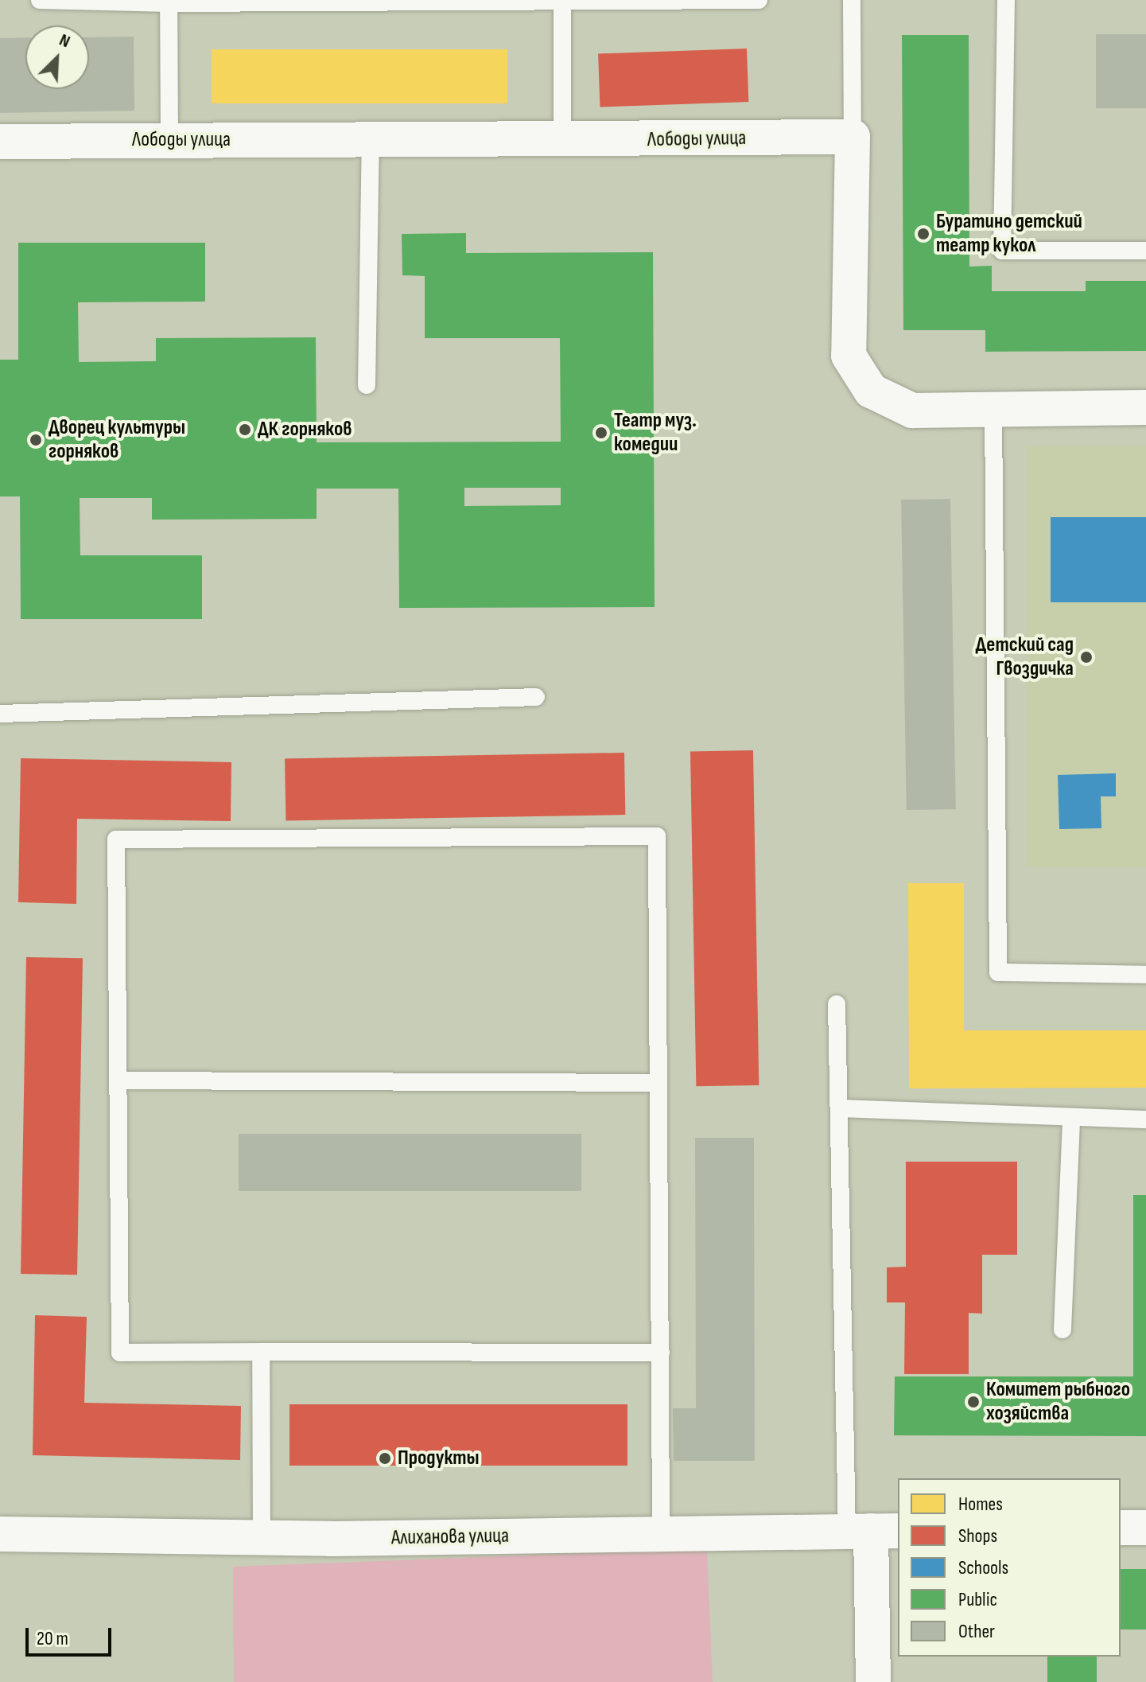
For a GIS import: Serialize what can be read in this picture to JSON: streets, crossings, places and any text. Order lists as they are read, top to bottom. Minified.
{"streets":{"street":["Лободы улица","Алиханова улица"]},"places":["Буратино детский театр кукол","ДК горняков","Театр муз. комедии","Дворец культуры горняков","Детский сад Гвоздичка","Комитет рыбного хозяйства","Продукты"],"legend":["Homes","Shops","Schools","Public","Other"],"scale_bar":"20 m","north":"top right"}
